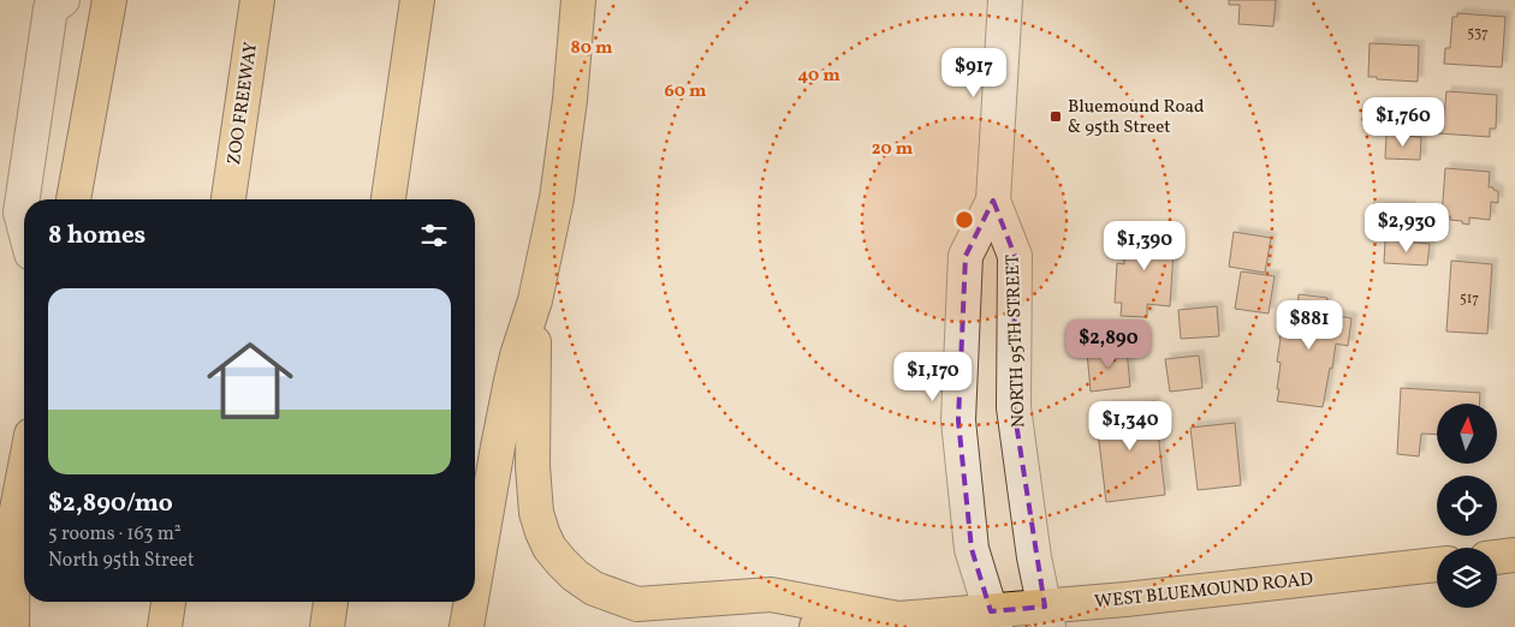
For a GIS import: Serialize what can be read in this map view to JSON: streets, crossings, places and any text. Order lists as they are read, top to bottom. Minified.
{"streets":{"main road":["ZOO FREEWAY","WEST BLUEMOUND ROAD"],"street":["NORTH 95TH STREET"]},"crossings":[["NORTH 95TH STREET","WEST BLUEMOUND ROAD"]],"places":{"transit":["Bluemound Road & 95th Street"]},"house_numbers":["537","517"],"north":"top","page":{"price":["$917","$1,760","$2,930","$1,390","$881","$2,890","$1,170","$1,340"],"heading":"8 homes","list":[{"name":"$2,890/mo","note":"5 rooms · 163 m² · North 95th Street"}]},"rings":["80 m","40 m","60 m","20 m"]}
